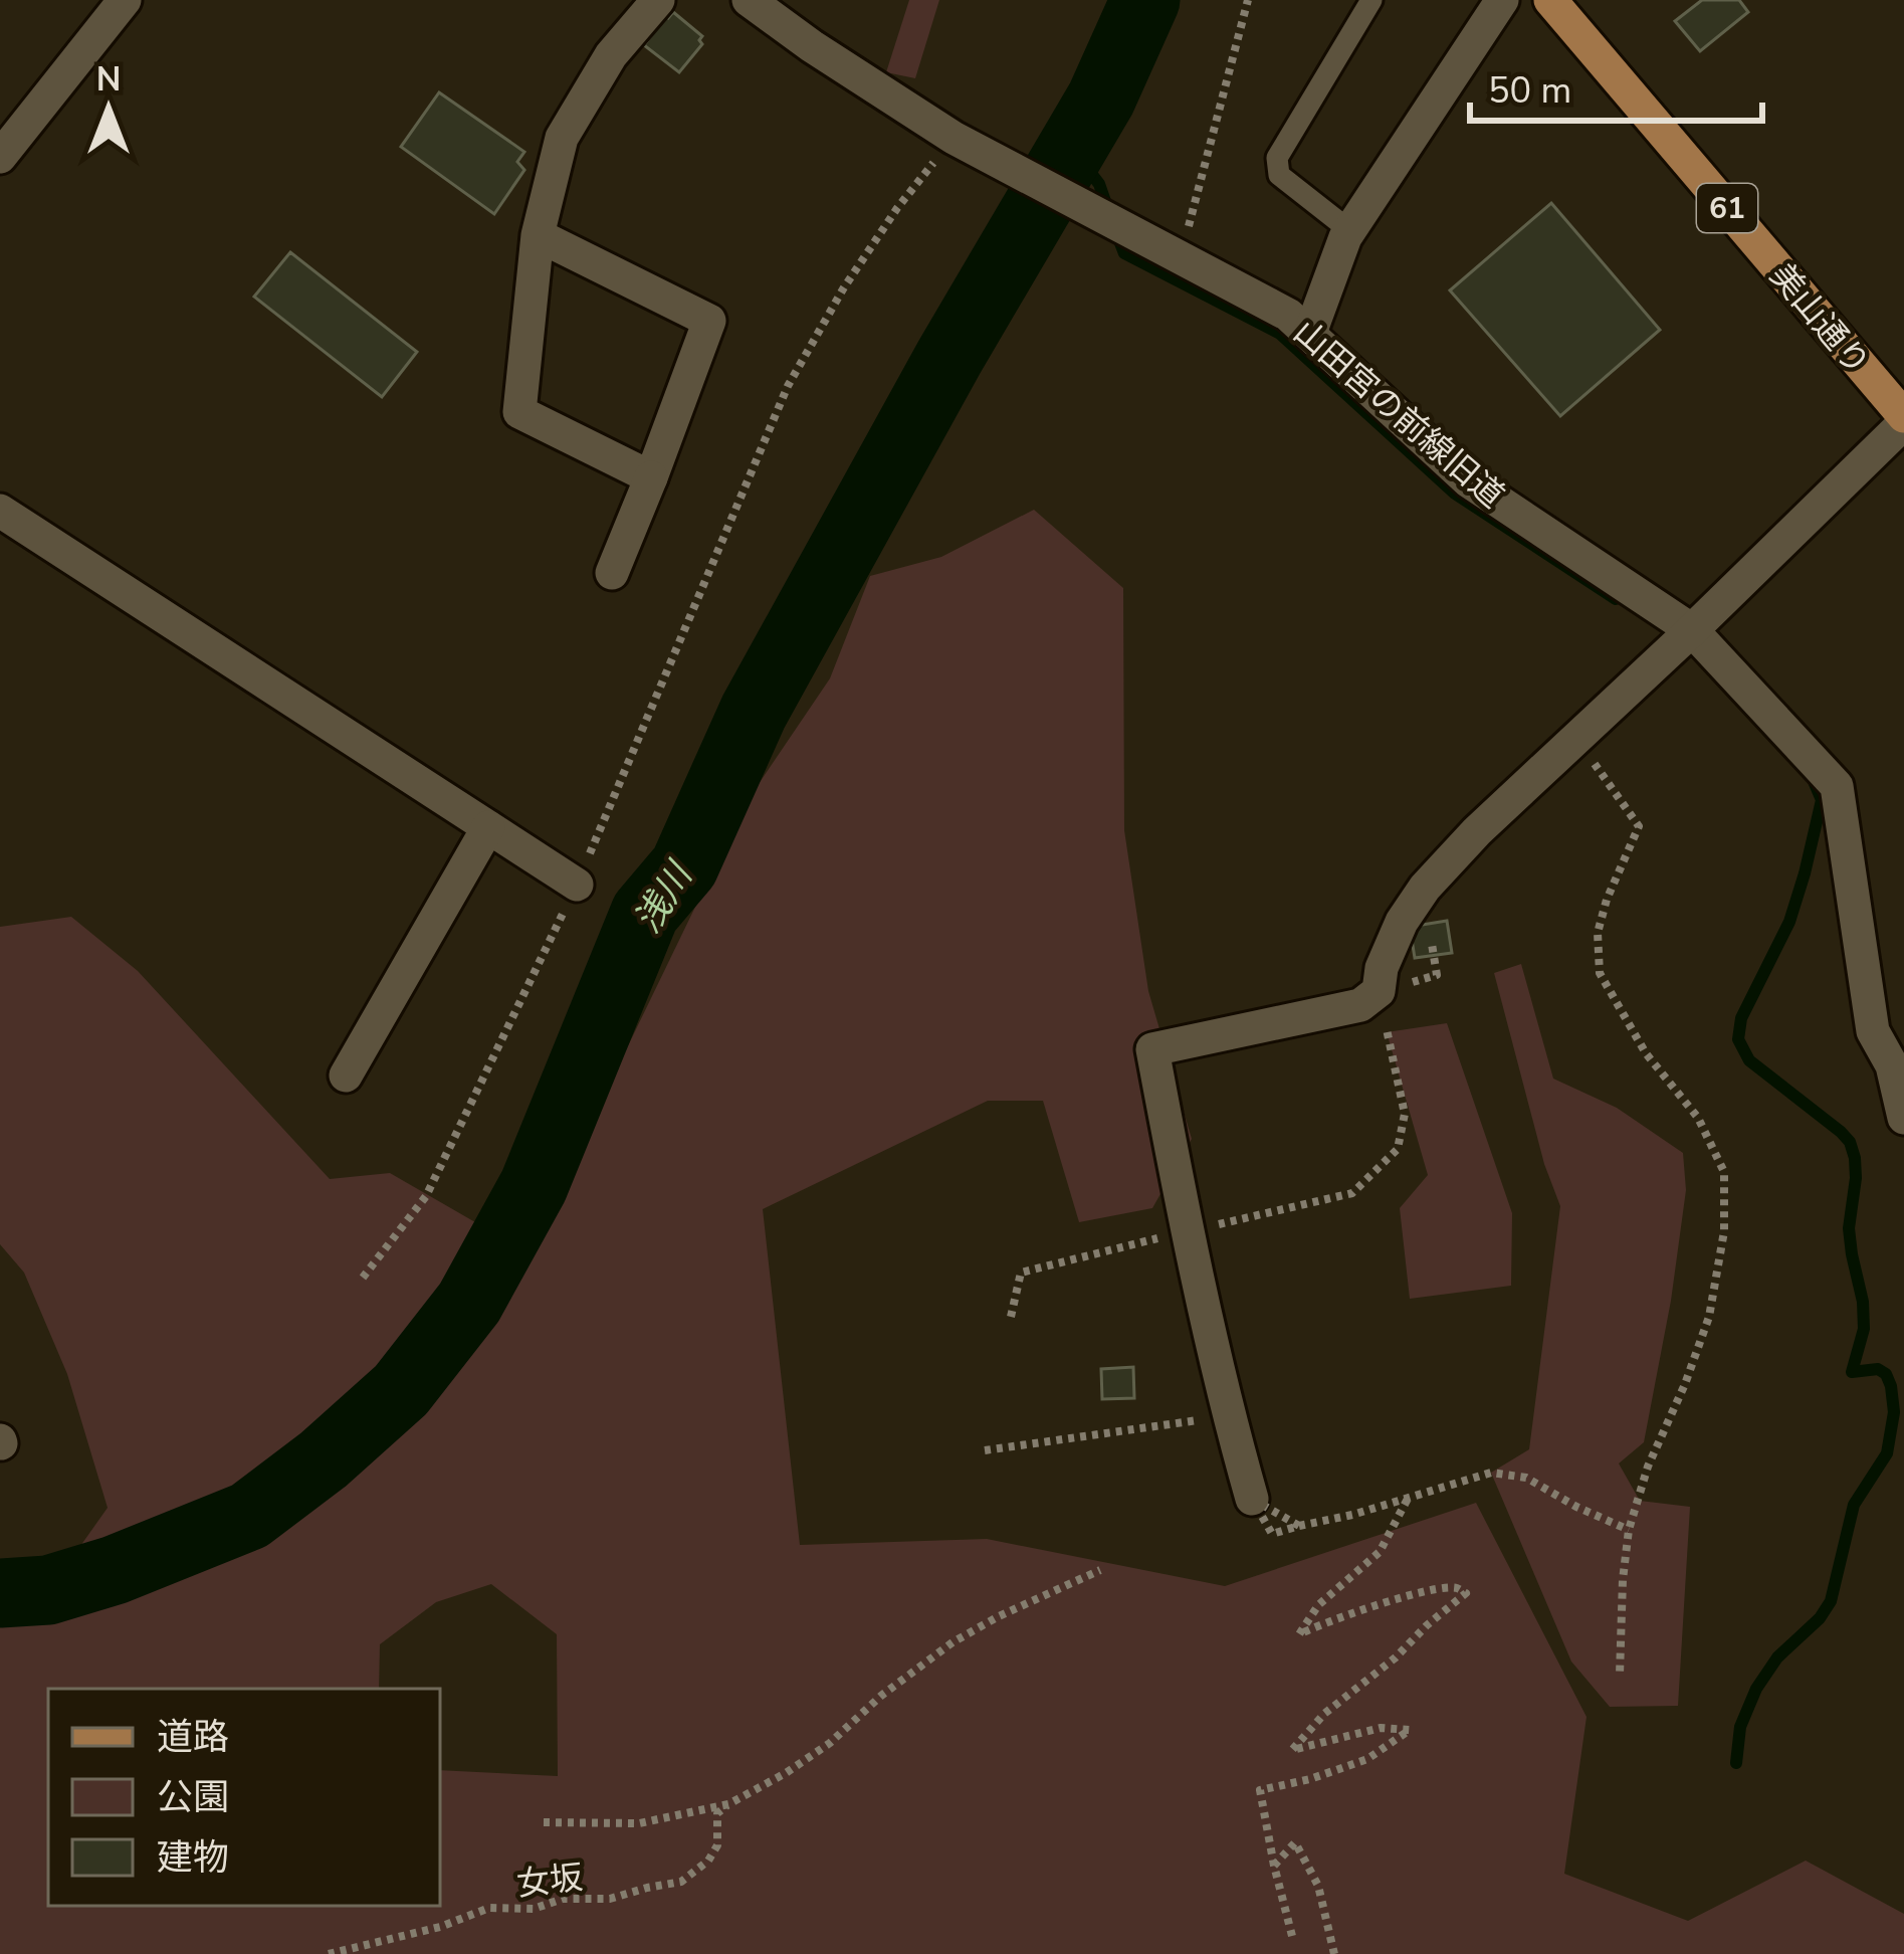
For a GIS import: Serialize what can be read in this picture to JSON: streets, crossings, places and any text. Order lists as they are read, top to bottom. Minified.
{"streets":{"main road":["61","美山通り"],"street":["山田宮の前線旧道"],"path":["女坂"]},"water":["浅川"],"legend":["道路","公園","建物"],"scale_bar":"50 m","north":"top"}
